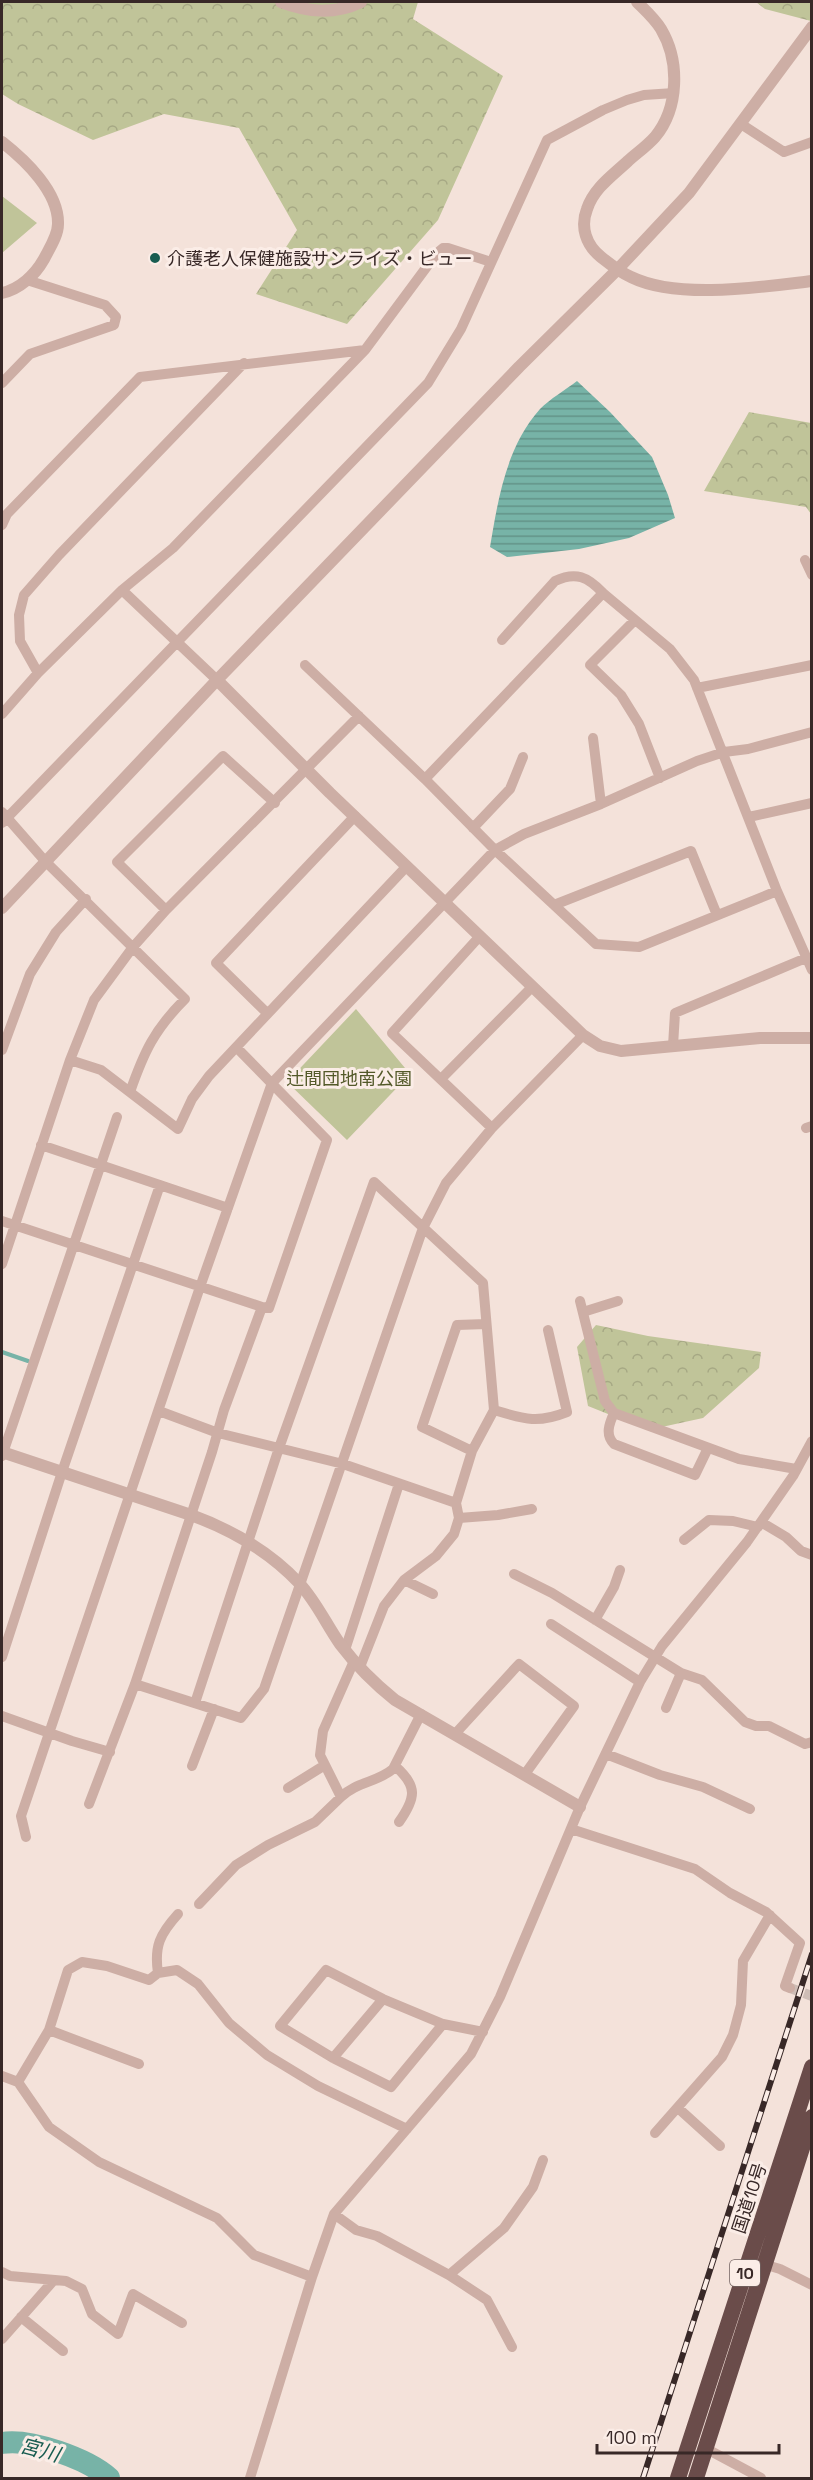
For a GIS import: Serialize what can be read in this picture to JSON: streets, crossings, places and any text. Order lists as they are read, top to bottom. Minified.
{"streets":{"highway":["国道10号","10"]},"water":["宮川"],"parks":["辻間団地南公園"],"places":["介護老人保健施設サンライズ・ビュー"],"scale_bar":"100 m"}
